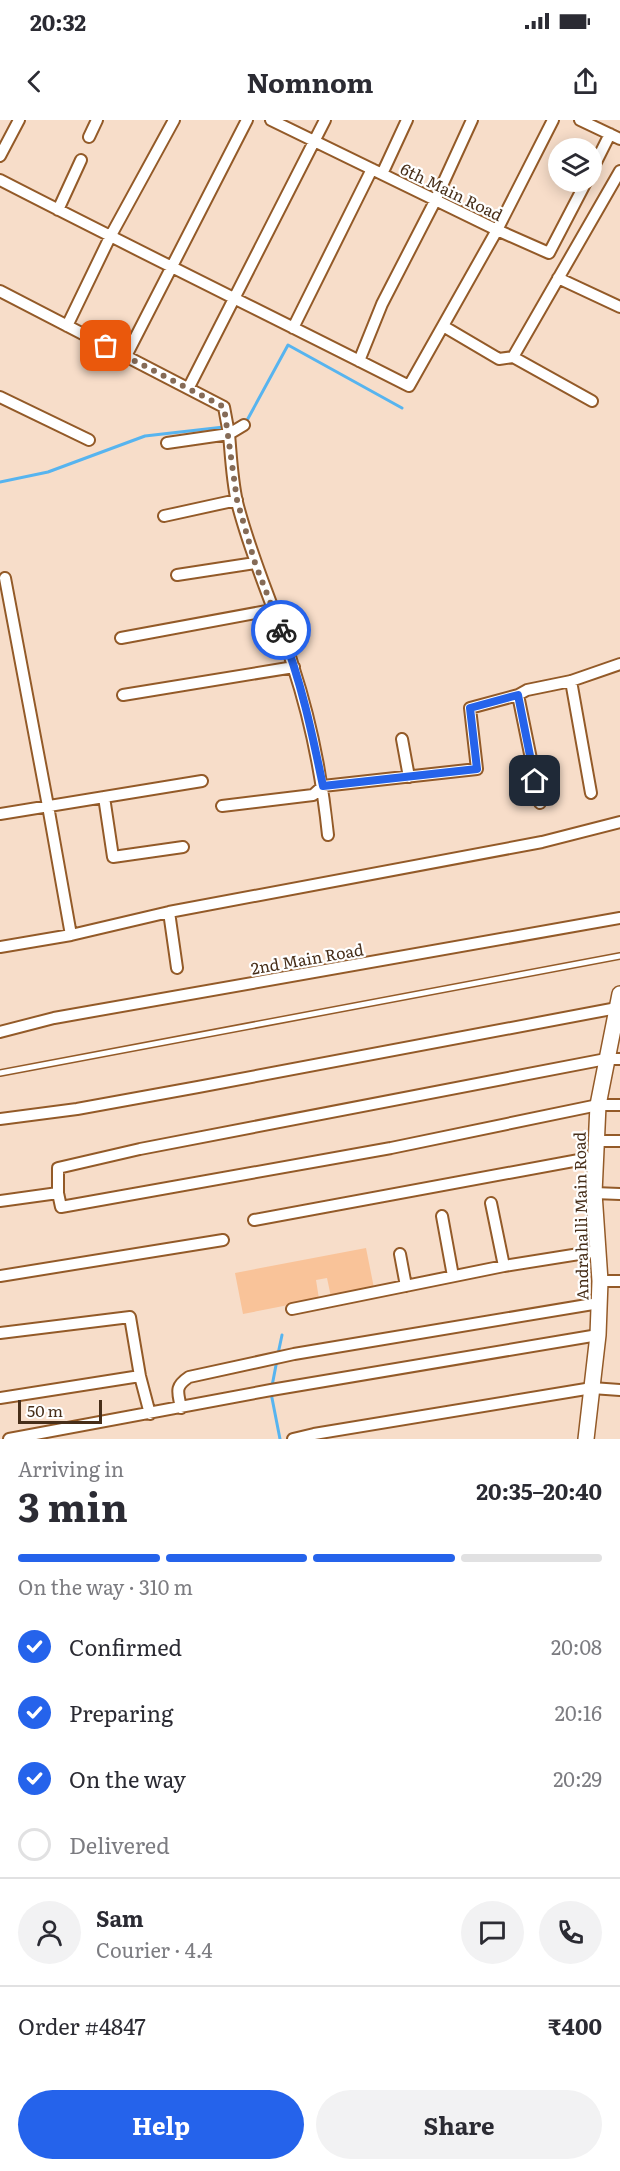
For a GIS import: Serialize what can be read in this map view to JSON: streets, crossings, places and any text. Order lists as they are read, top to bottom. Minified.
{"streets":{"street":["6th Main Road","2nd Main Road","Andrahalli Main Road"]},"scale_bar":"50 m","page":{"status":"20:32","header":"Nomnom","scale":"50 m","heading":["3 min","Arriving in","20:35–20:40"],"panel":["Sam","Courier · 4.4","Order #4847","₹400"],"bar":"On the way · 310 m","list":[["Confirmed","20:08"],["Preparing","20:16"],["On the way","20:29"],"Delivered"],"buttons":["Help","Share"]}}
